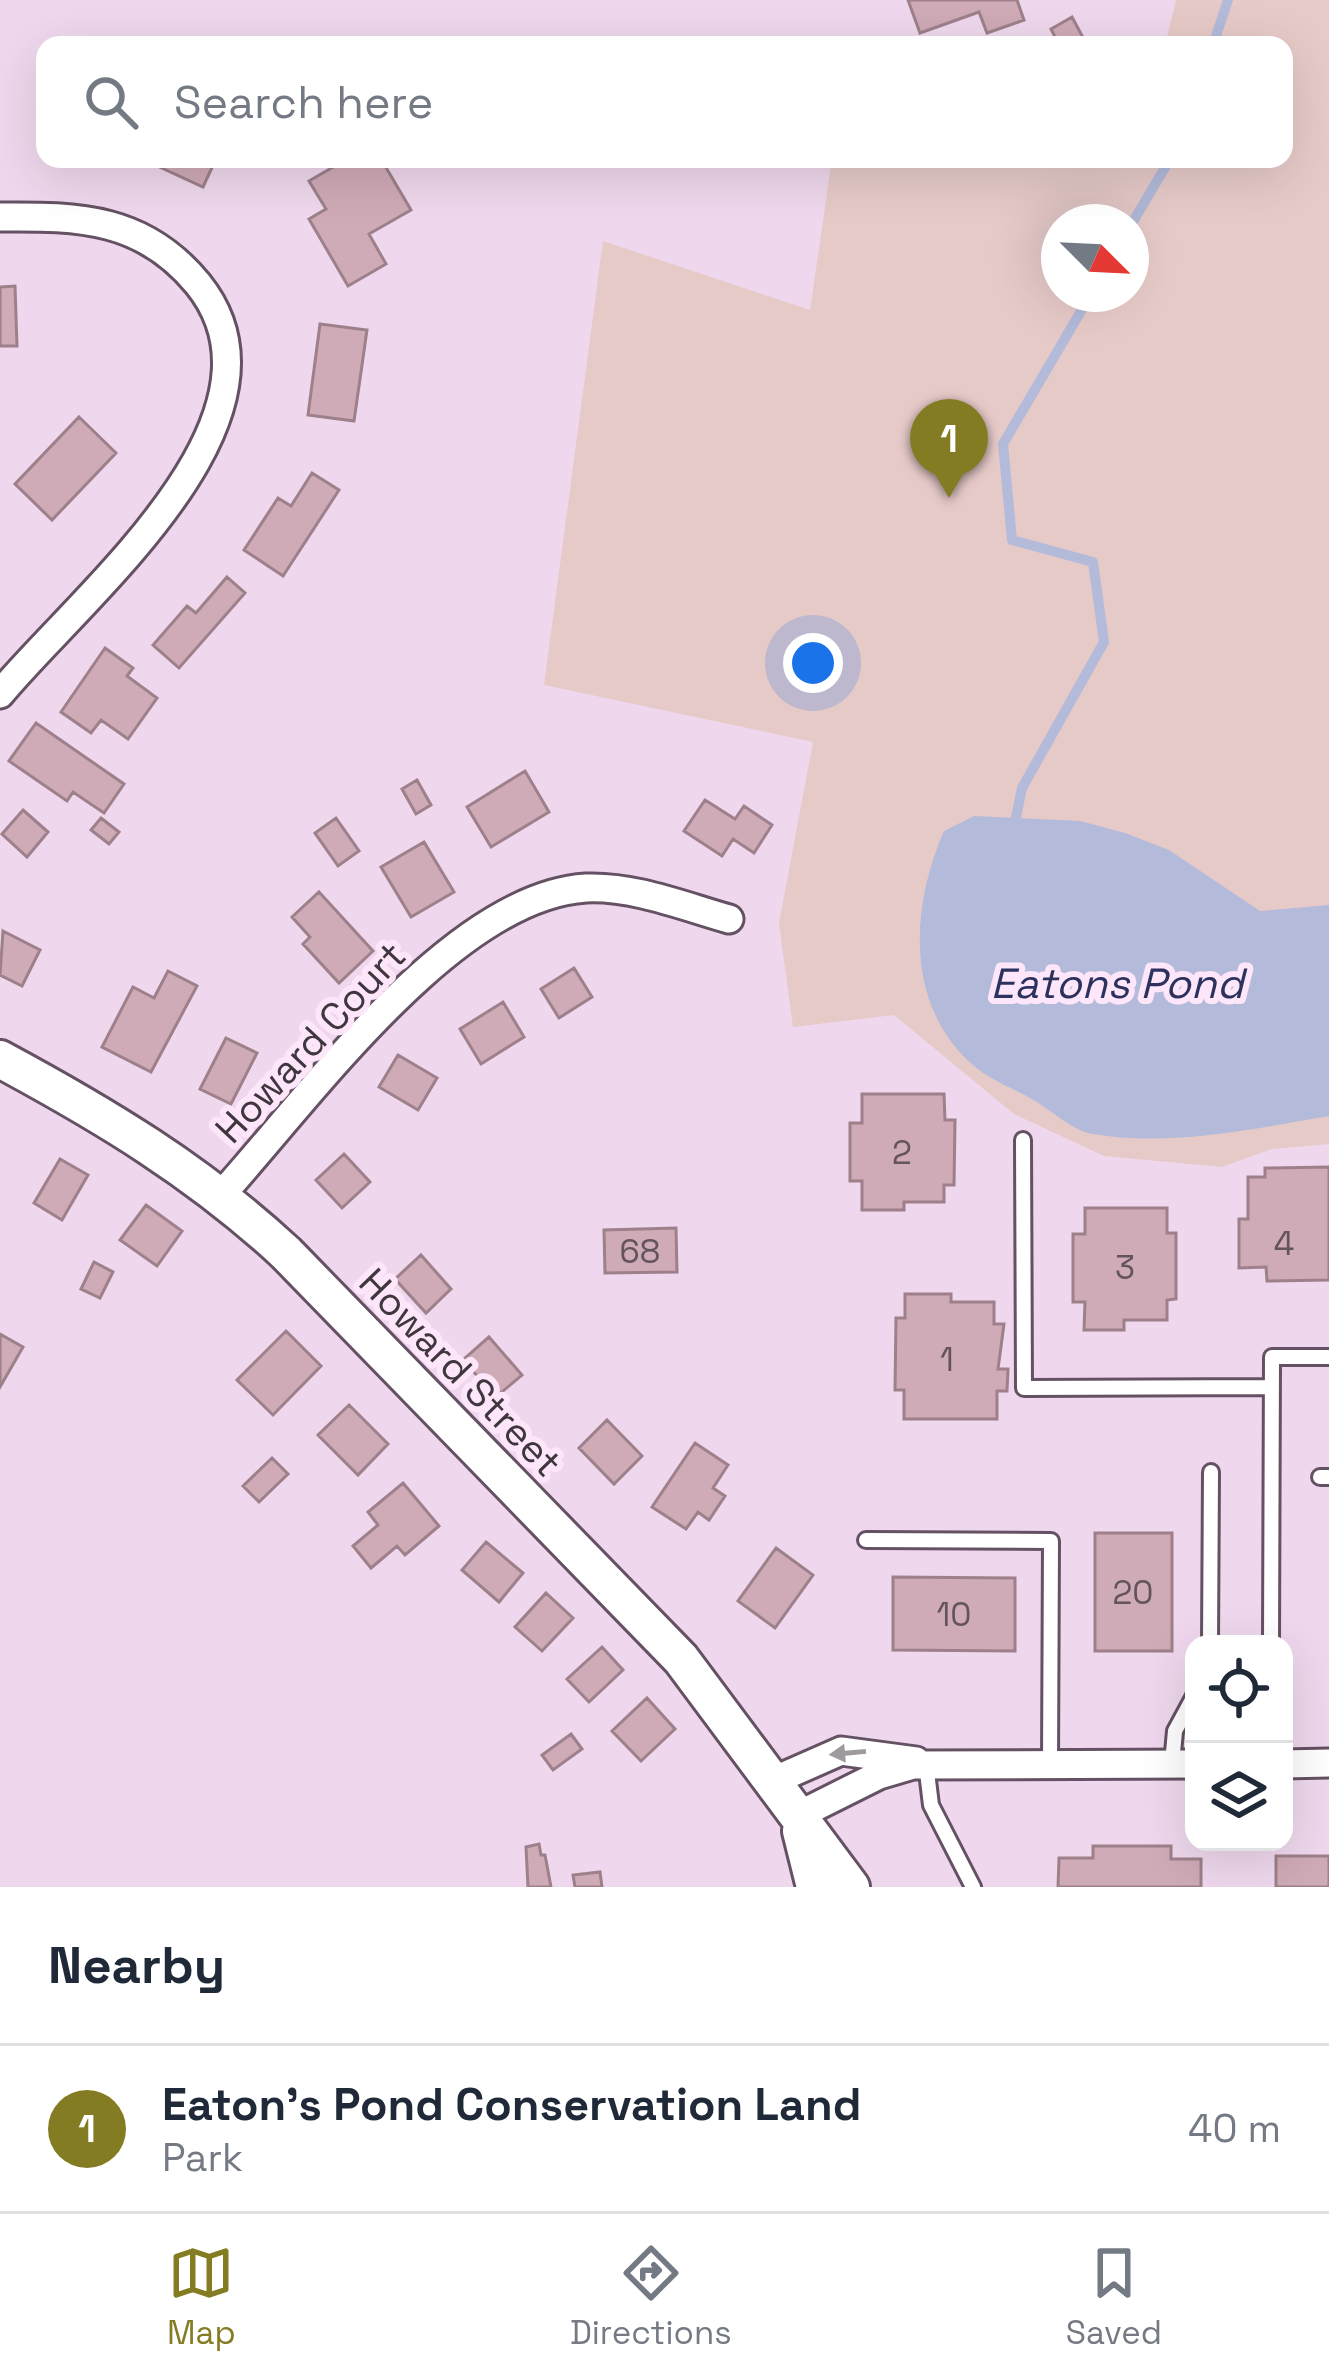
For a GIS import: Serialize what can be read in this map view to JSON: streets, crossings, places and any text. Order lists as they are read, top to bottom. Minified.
{"streets":{"street":["Howard Court","Howard Street"]},"crossings":[["Howard Court","Howard Street"]],"water":["Eatons Pond"],"house_numbers":["2","4","68","3","1","20","10"],"north":"bottom right","page":{"search":"Search here","pins":"1","heading":"Nearby","list":[{"mark":"1","name":"Eaton's Pond Conservation Land","note":"Park","value":"40 m"}],"nav":["Map","Directions","Saved"]}}
